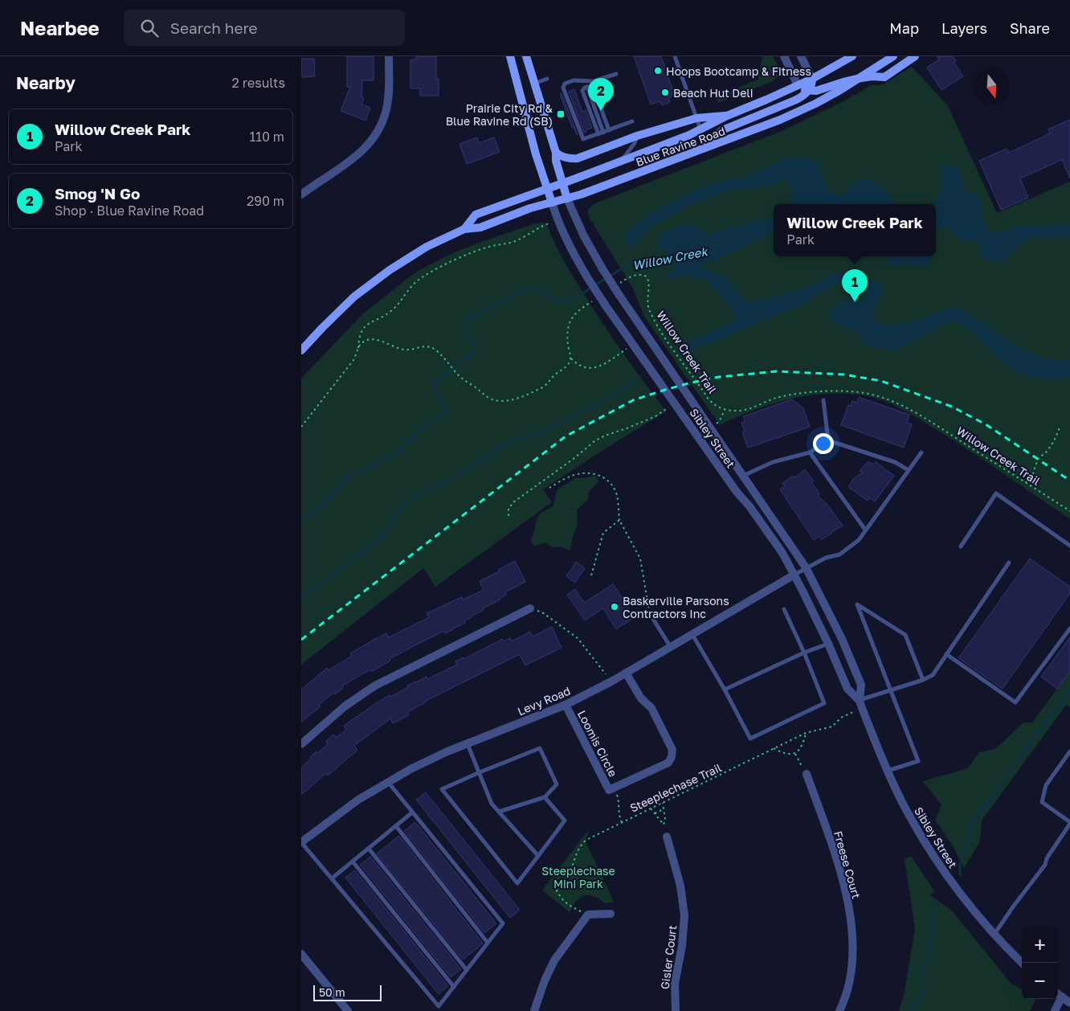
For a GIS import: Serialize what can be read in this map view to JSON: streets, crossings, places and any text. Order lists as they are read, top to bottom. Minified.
{"streets":{"main road":["Blue Ravine Road","Sibley Street"],"street":["Levy Road","Loomis Circle","Freese Court","Gisler Court"],"path":["Willow Creek Trail","Steeplechase Trail"]},"crossings":[["Blue Ravine Road","Sibley Street"],["Sibley Street","Levy Road"],["Sibley Street","Steeplechase Trail"],["Levy Road","Loomis Circle"]],"water":["Willow Creek"],"parks":["Steeplechase Mini Park"],"places":{"other":["Hoops Bootcamp & Fitness","Beach Hut Deli","Baskerville Parsons Contractors Inc"],"transit":["Prairie City Rd & Blue Ravine Rd (SB)"]},"scale_bar":"50 m","north":"bottom","page":{"header":"Nearbee","search":"Search here","nav":["Map","Layers","Share"],"heading":["Nearby","2 results"],"pins":["2","1"],"list":[{"mark":"1","name":"Willow Creek Park","note":"Park","value":"110 m"},{"mark":"2","name":"Smog 'N Go","note":"Shop · Blue Ravine Road","value":"290 m"}],"popup":["Willow Creek Park","Park"],"map_buttons":["+","−"],"scale":"50 m"}}
